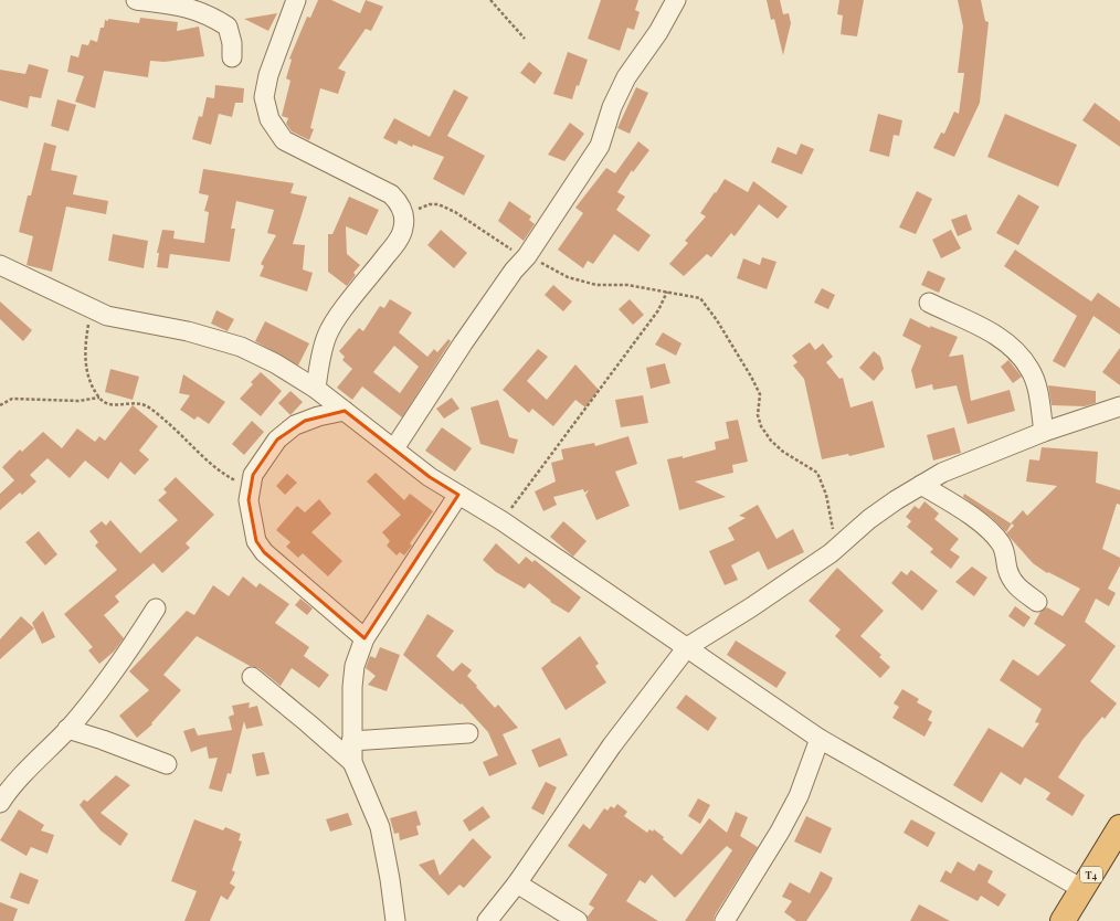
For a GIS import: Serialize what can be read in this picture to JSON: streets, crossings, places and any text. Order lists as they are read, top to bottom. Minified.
{"streets":{"highway":["T4"]}}
